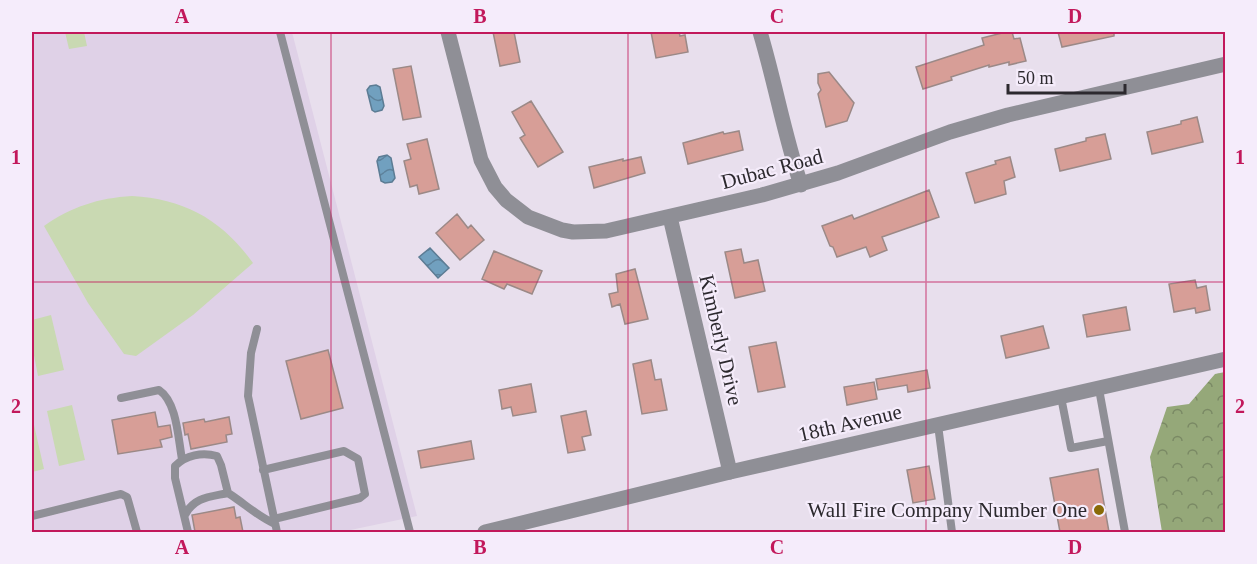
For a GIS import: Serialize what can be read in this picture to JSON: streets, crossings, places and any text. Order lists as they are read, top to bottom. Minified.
{"streets":{"street":["Dubac Road","Kimberly Drive","18th Avenue"]},"crossings":[["Dubac Road","Kimberly Drive"],["Kimberly Drive","18th Avenue"]],"places":["Wall Fire Company Number One"],"scale_bar":"50 m","grid":{"columns":["A","B","C","D"],"rows":["1","2"]}}
